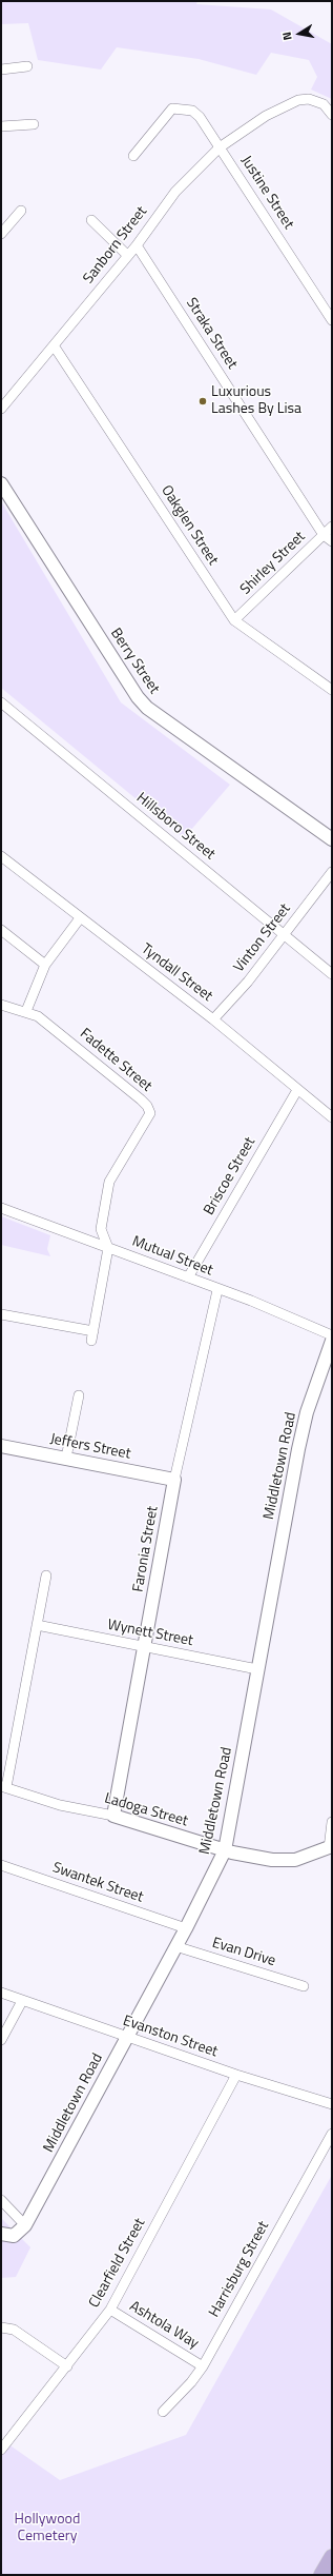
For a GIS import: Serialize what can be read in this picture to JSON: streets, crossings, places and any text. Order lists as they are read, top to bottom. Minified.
{"streets":{"street":["Justine Street","Sanborn Street","Straka Street","Oakglen Street","Shirley Street","Berry Street","Hillsboro Street","Vinton Street","Tyndall Street","Fadette Street","Briscoe Street","Mutual Street","Jeffers Street","Middletown Road","Faronia Street","Wynett Street","Ladoga Street","Swantek Street","Evan Drive","Evanston Street","Clearfield Street","Harrisburg Street","Ashtola Way"]},"crossings":[["Justine Street","Sanborn Street"],["Sanborn Street","Straka Street"],["Sanborn Street","Oakglen Street"],["Straka Street","Shirley Street"],["Oakglen Street","Shirley Street"],["Hillsboro Street","Vinton Street"],["Vinton Street","Tyndall Street"],["Tyndall Street","Briscoe Street"],["Fadette Street","Mutual Street"],["Briscoe Street","Mutual Street"],["Mutual Street","Faronia Street"],["Jeffers Street","Faronia Street"],["Middletown Road","Wynett Street"],["Middletown Road","Ladoga Street"],["Middletown Road","Swantek Street"],["Middletown Road","Evan Drive"],["Middletown Road","Evanston Street"],["Faronia Street","Wynett Street"],["Faronia Street","Ladoga Street"],["Evanston Street","Clearfield Street"],["Clearfield Street","Ashtola Way"],["Harrisburg Street","Ashtola Way"]],"parks":["Hollywood Cemetery"],"places":["Luxurious Lashes By Lisa"],"north":"left"}
